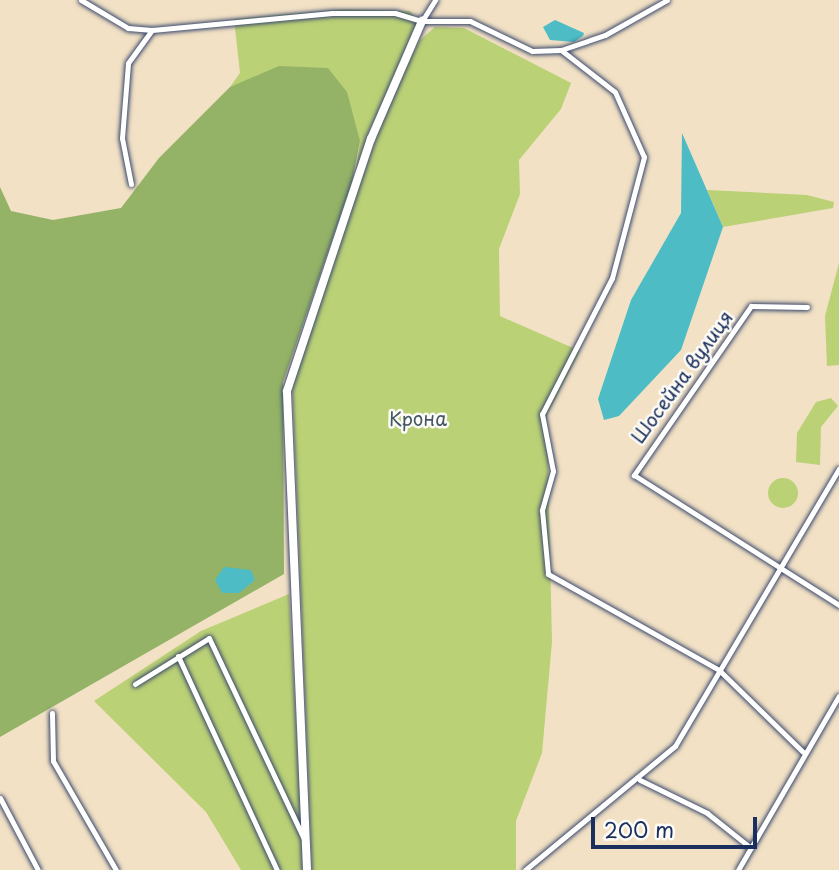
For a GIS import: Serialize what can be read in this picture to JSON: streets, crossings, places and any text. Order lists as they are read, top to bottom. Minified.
{"streets":{"street":["Шосейна вулиця"]},"parks":["Крона"],"scale_bar":"200 m"}
